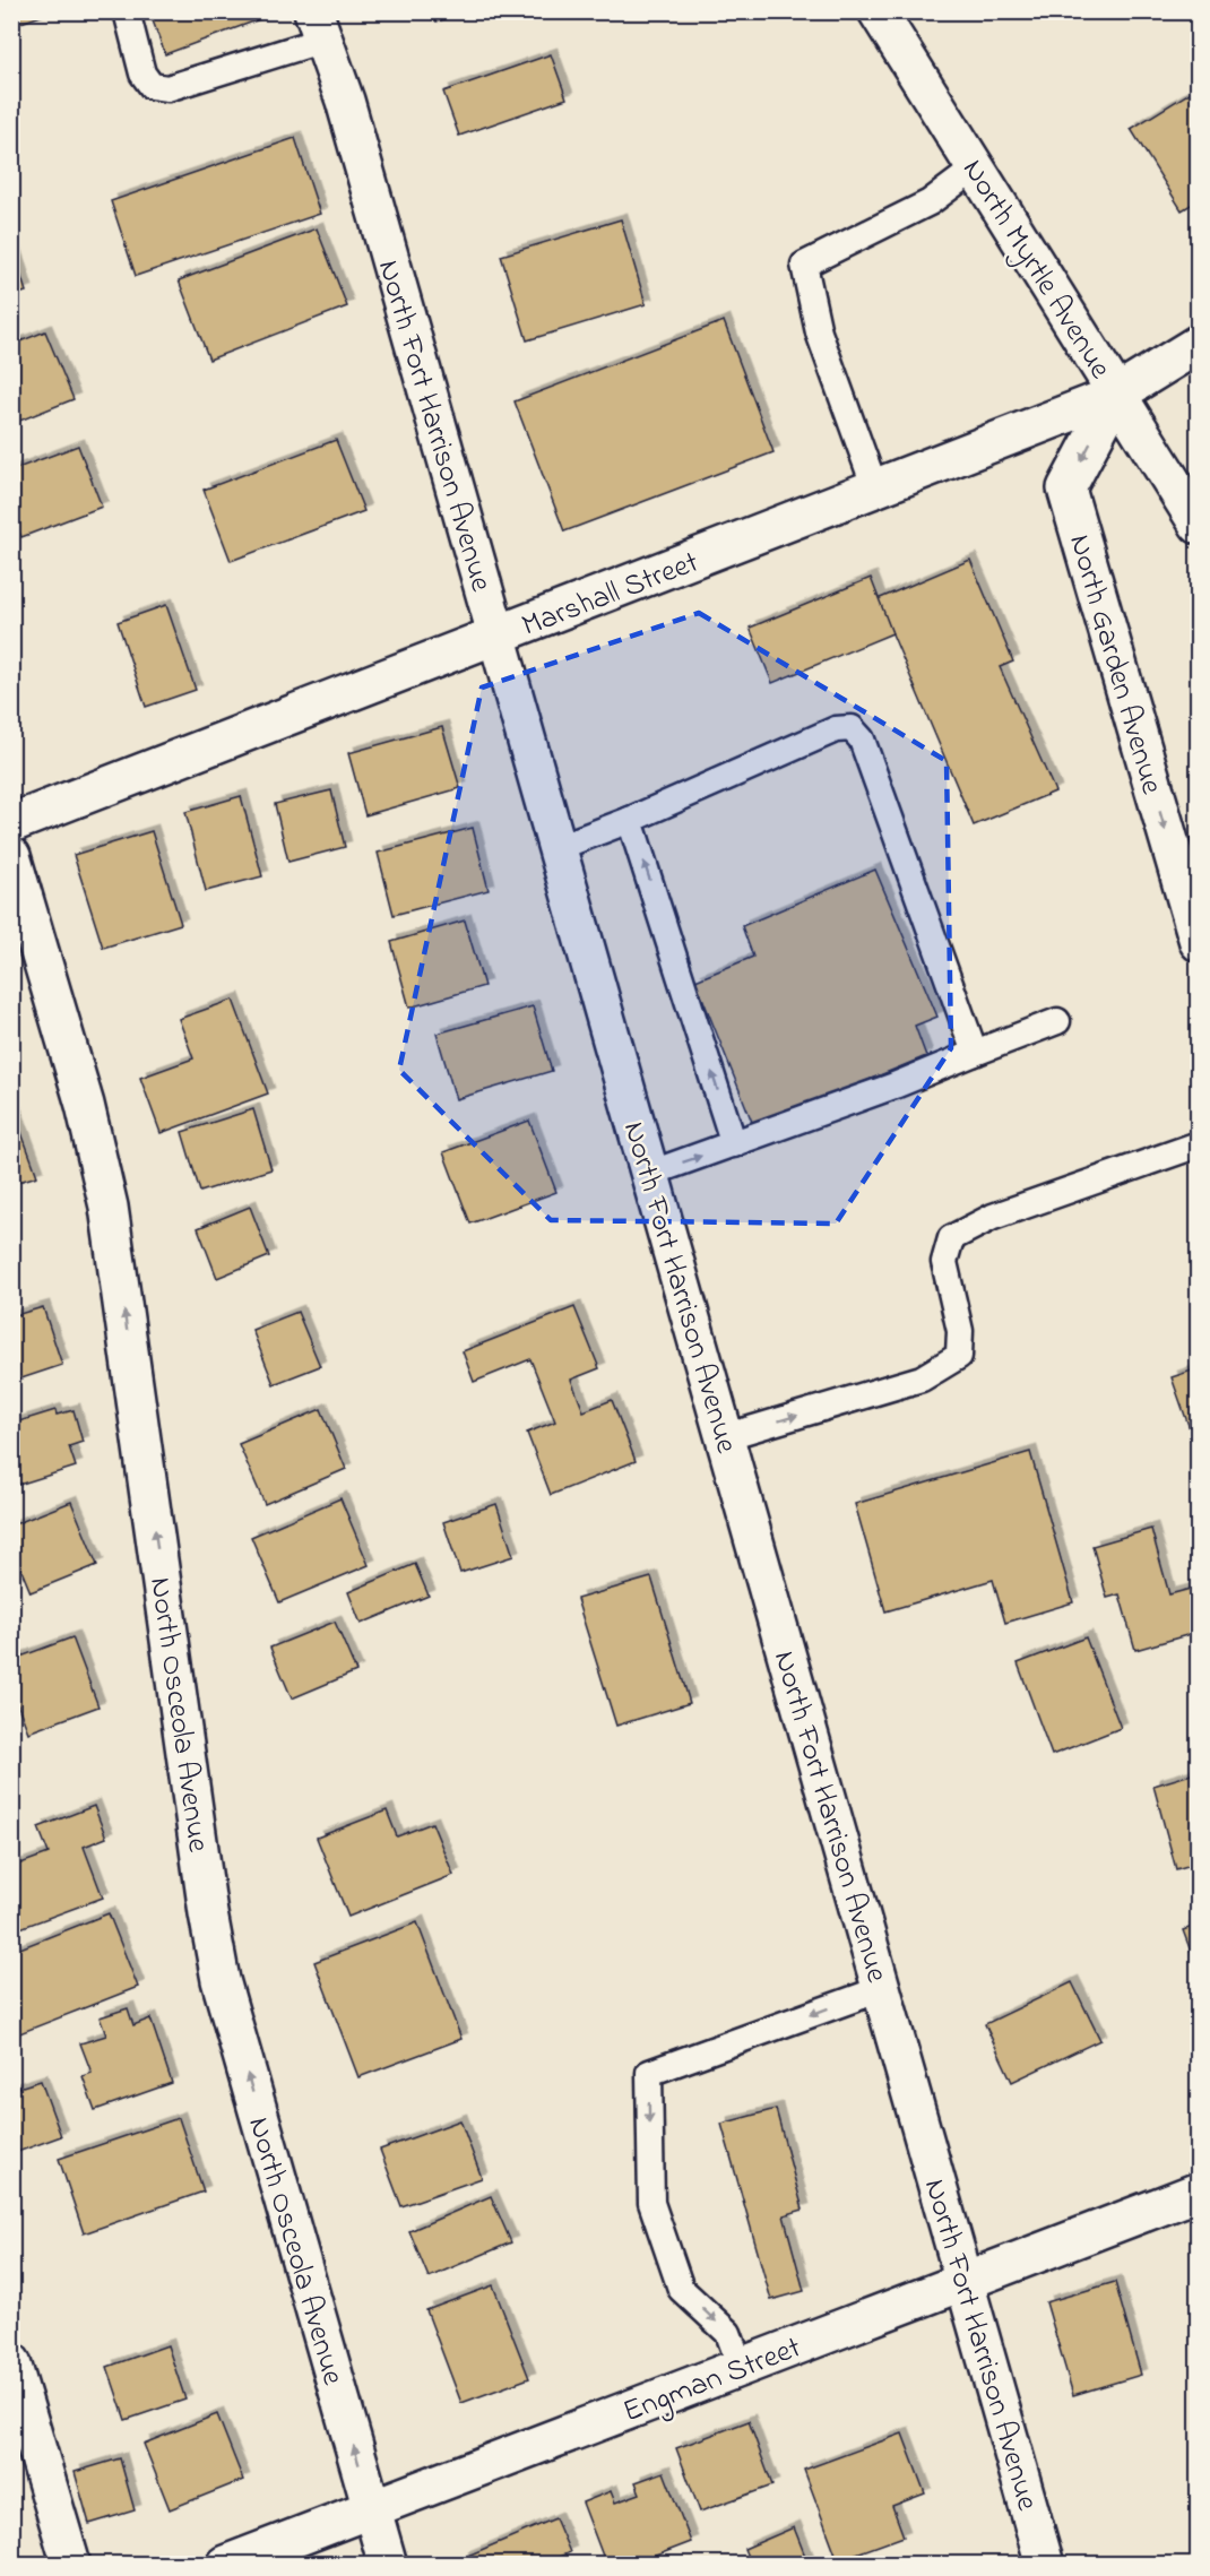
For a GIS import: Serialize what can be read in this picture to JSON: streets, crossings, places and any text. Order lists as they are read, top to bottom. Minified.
{"streets":{"street":["North Myrtle Avenue","North Fort Harrison Avenue","Marshall Street","North Garden Avenue","North Osceola Avenue","Engman Street"]},"crossings":[["North Myrtle Avenue","Marshall Street"],["North Myrtle Avenue","North Garden Avenue"],["North Fort Harrison Avenue","Marshall Street"],["North Fort Harrison Avenue","Engman Street"],["Marshall Street","North Garden Avenue"],["North Osceola Avenue","Engman Street"]],"one_way":["North Garden Avenue","North Osceola Avenue"]}
